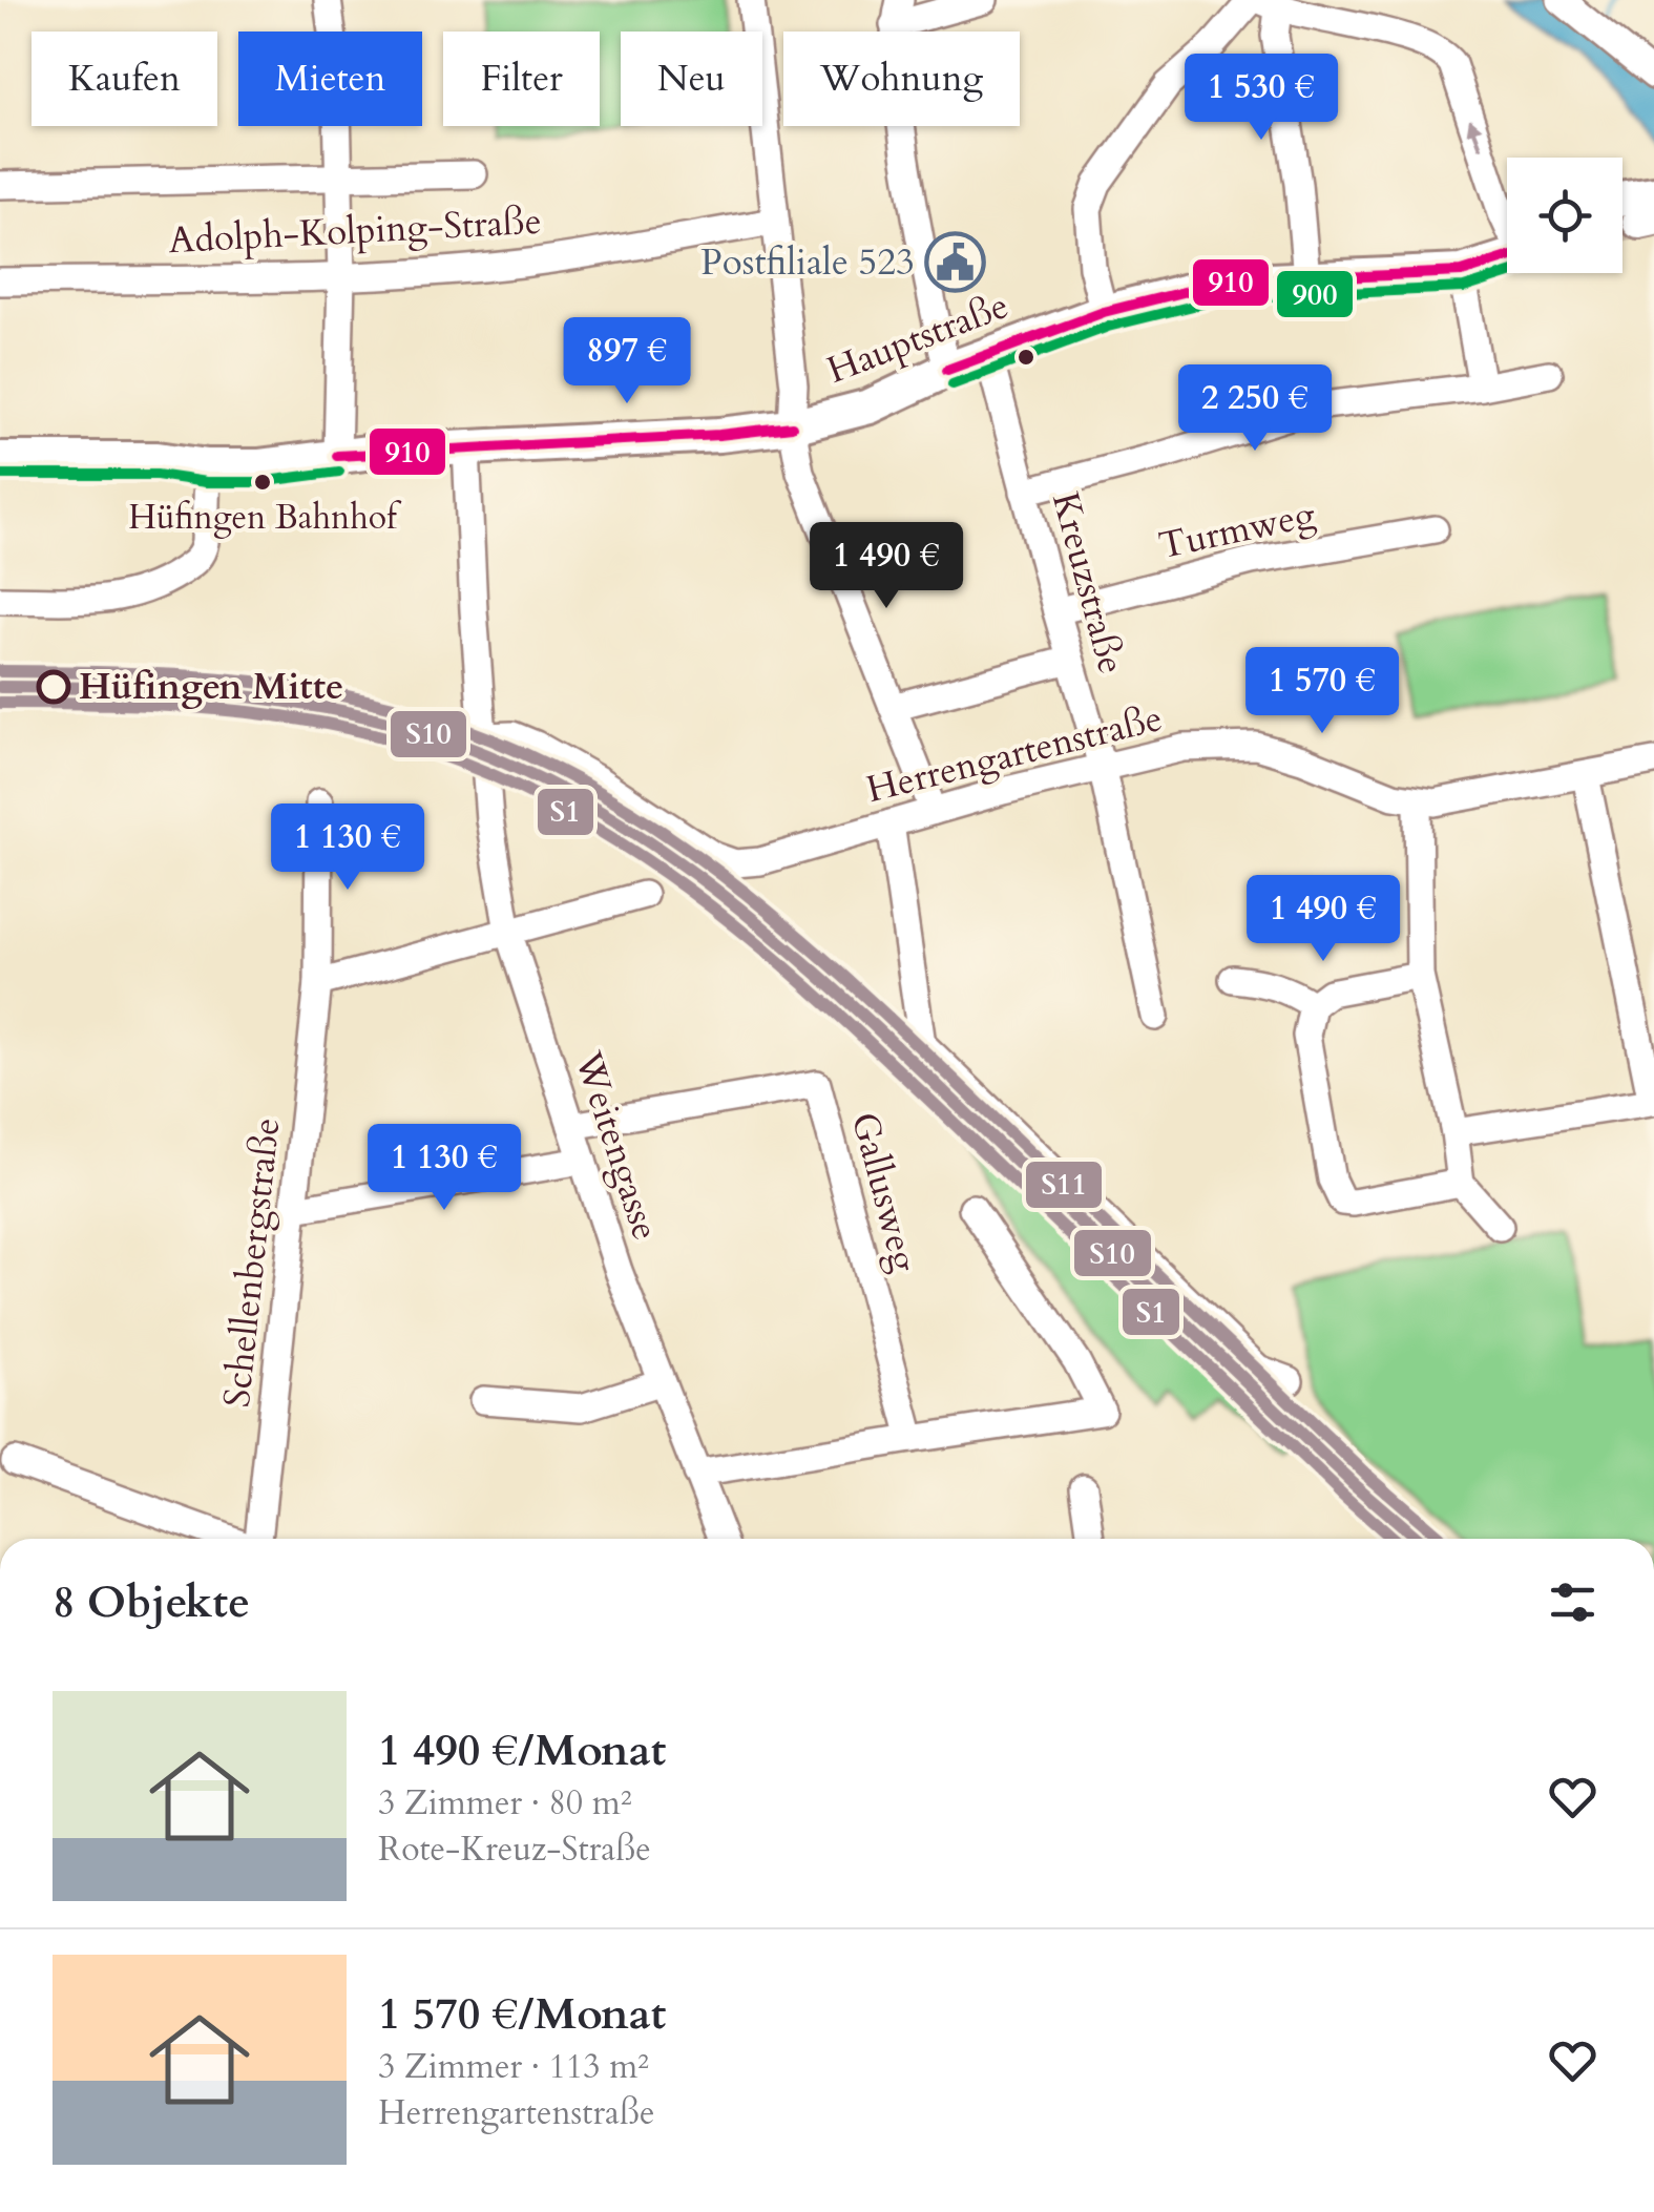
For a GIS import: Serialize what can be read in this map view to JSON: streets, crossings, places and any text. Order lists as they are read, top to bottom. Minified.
{"streets":{"main road":["Hauptstraße"],"street":["Adolph-Kolping-Straße","Turmweg","Kreuzstraße","Herrengartenstraße","Weitengasse","Gallusweg","Schellenbergstraße"]},"crossings":[["Hauptstraße","Kreuzstraße"],["Hauptstraße","Weitengasse"],["Turmweg","Kreuzstraße"],["Kreuzstraße","Herrengartenstraße"],["Herrengartenstraße","Weitengasse"],["Weitengasse","Gallusweg"]],"places":{"public building":["Postfiliale 523"],"other":["Hüfingen Bahnhof","Hüfingen Mitte"]},"lines":["transit line 910","transit line 900","transit line S11","transit line S10","transit line S1"],"page":{"chip":["Kaufen","Mieten","Filter","Neu","Wohnung"],"price":["1 530 €","897 €","2 250 €","1 490 €","1 570 €","1 130 €","1 490 €","1 130 €"],"heading":"8 Objekte","list":[{"name":"1 490 €/Monat","note":"3 Zimmer · 80 m² · Rote-Kreuz-Straße"},{"name":"1 570 €/Monat","note":"3 Zimmer · 113 m² · Herrengartenstraße"}]}}
